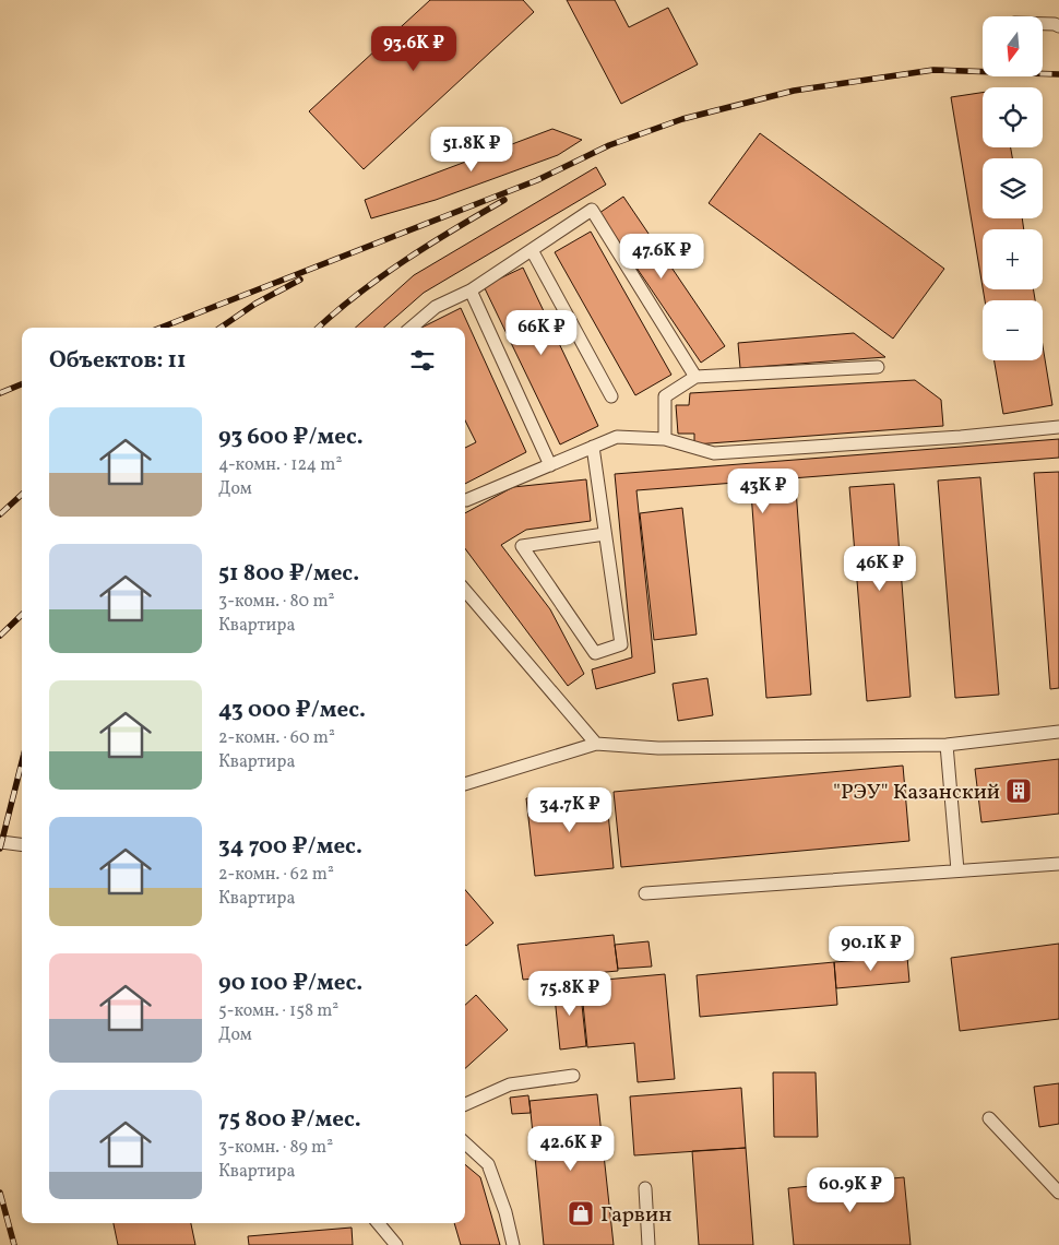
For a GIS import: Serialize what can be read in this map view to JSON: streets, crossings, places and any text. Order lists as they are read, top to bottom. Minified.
{"places":{"building":["\"РЭУ\" Казанский"],"shop":["Гарвин"]},"north":"bottom","page":{"map_buttons":["+","−"],"price":["93.6K ₽","51.8K ₽","47.6K ₽","66K ₽","43K ₽","46K ₽","34.7K ₽","90.1K ₽","75.8K ₽","42.6K ₽","60.9K ₽"],"heading":"Объектов: 11","list":[{"name":"93 600 ₽/мес.","note":"4-комн. · 124 m² · Дом"},{"name":"51 800 ₽/мес.","note":"3-комн. · 80 m² · Квартира"},{"name":"43 000 ₽/мес.","note":"2-комн. · 60 m² · Квартира"},{"name":"34 700 ₽/мес.","note":"2-комн. · 62 m² · Квартира"},{"name":"90 100 ₽/мес.","note":"5-комн. · 158 m² · Дом"},{"name":"75 800 ₽/мес.","note":"3-комн. · 89 m² · Квартира"}]}}
